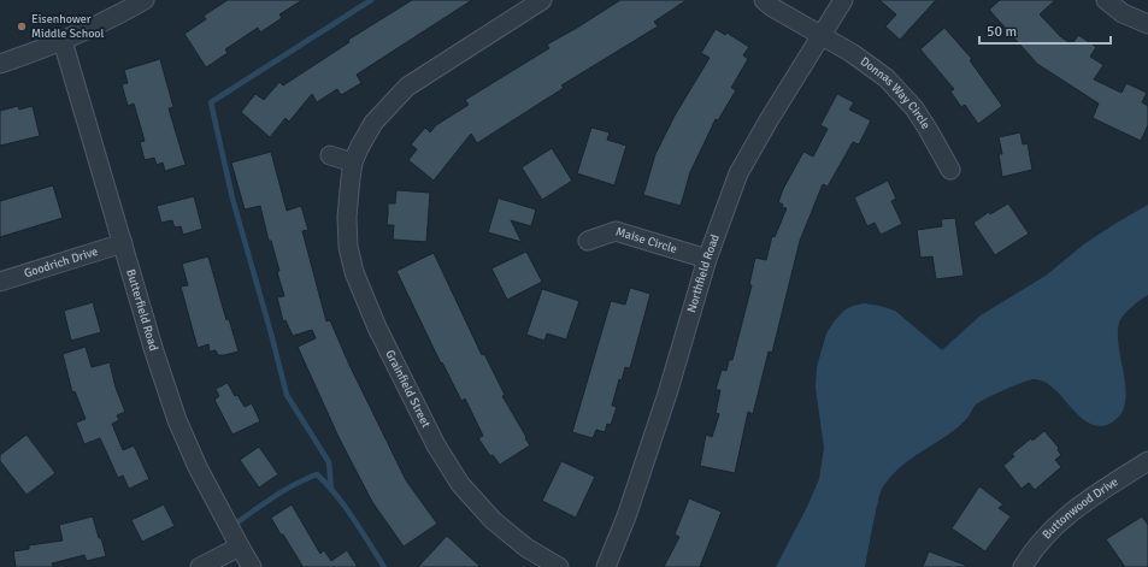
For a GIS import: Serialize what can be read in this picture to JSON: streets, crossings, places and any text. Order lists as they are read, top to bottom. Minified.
{"streets":{"street":["Donnas Way Circle","Maise Circle","Goodrich Drive","Northfield Road","Butterfield Road","Grainfield Street","Buttonwood Drive"]},"crossings":[["Donnas Way Circle","Northfield Road"],["Maise Circle","Northfield Road"],["Goodrich Drive","Butterfield Road"]],"places":["Eisenhower Middle School"],"scale_bar":"50 m"}
